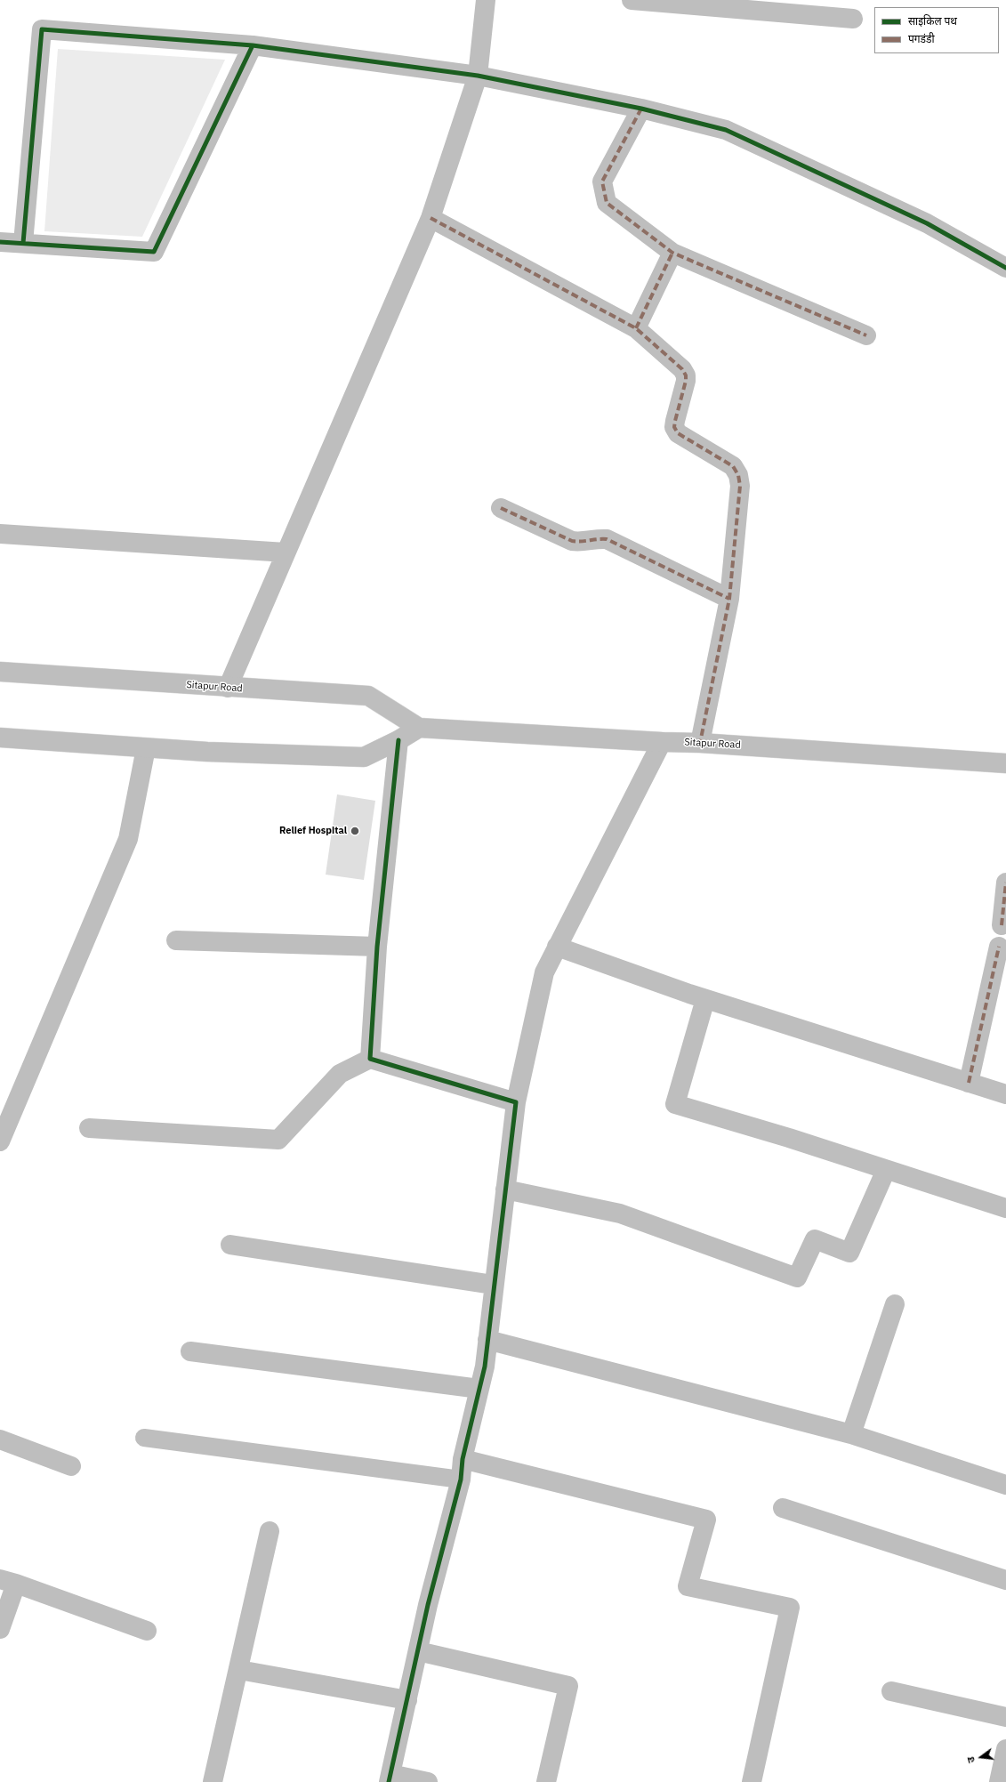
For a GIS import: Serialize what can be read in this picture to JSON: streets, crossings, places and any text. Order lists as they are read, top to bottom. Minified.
{"streets":{"street":["Sitapur Road"]},"places":["Relief Hospital"],"legend":["साइकिल पथ","पगडंडी"],"north":"left"}
